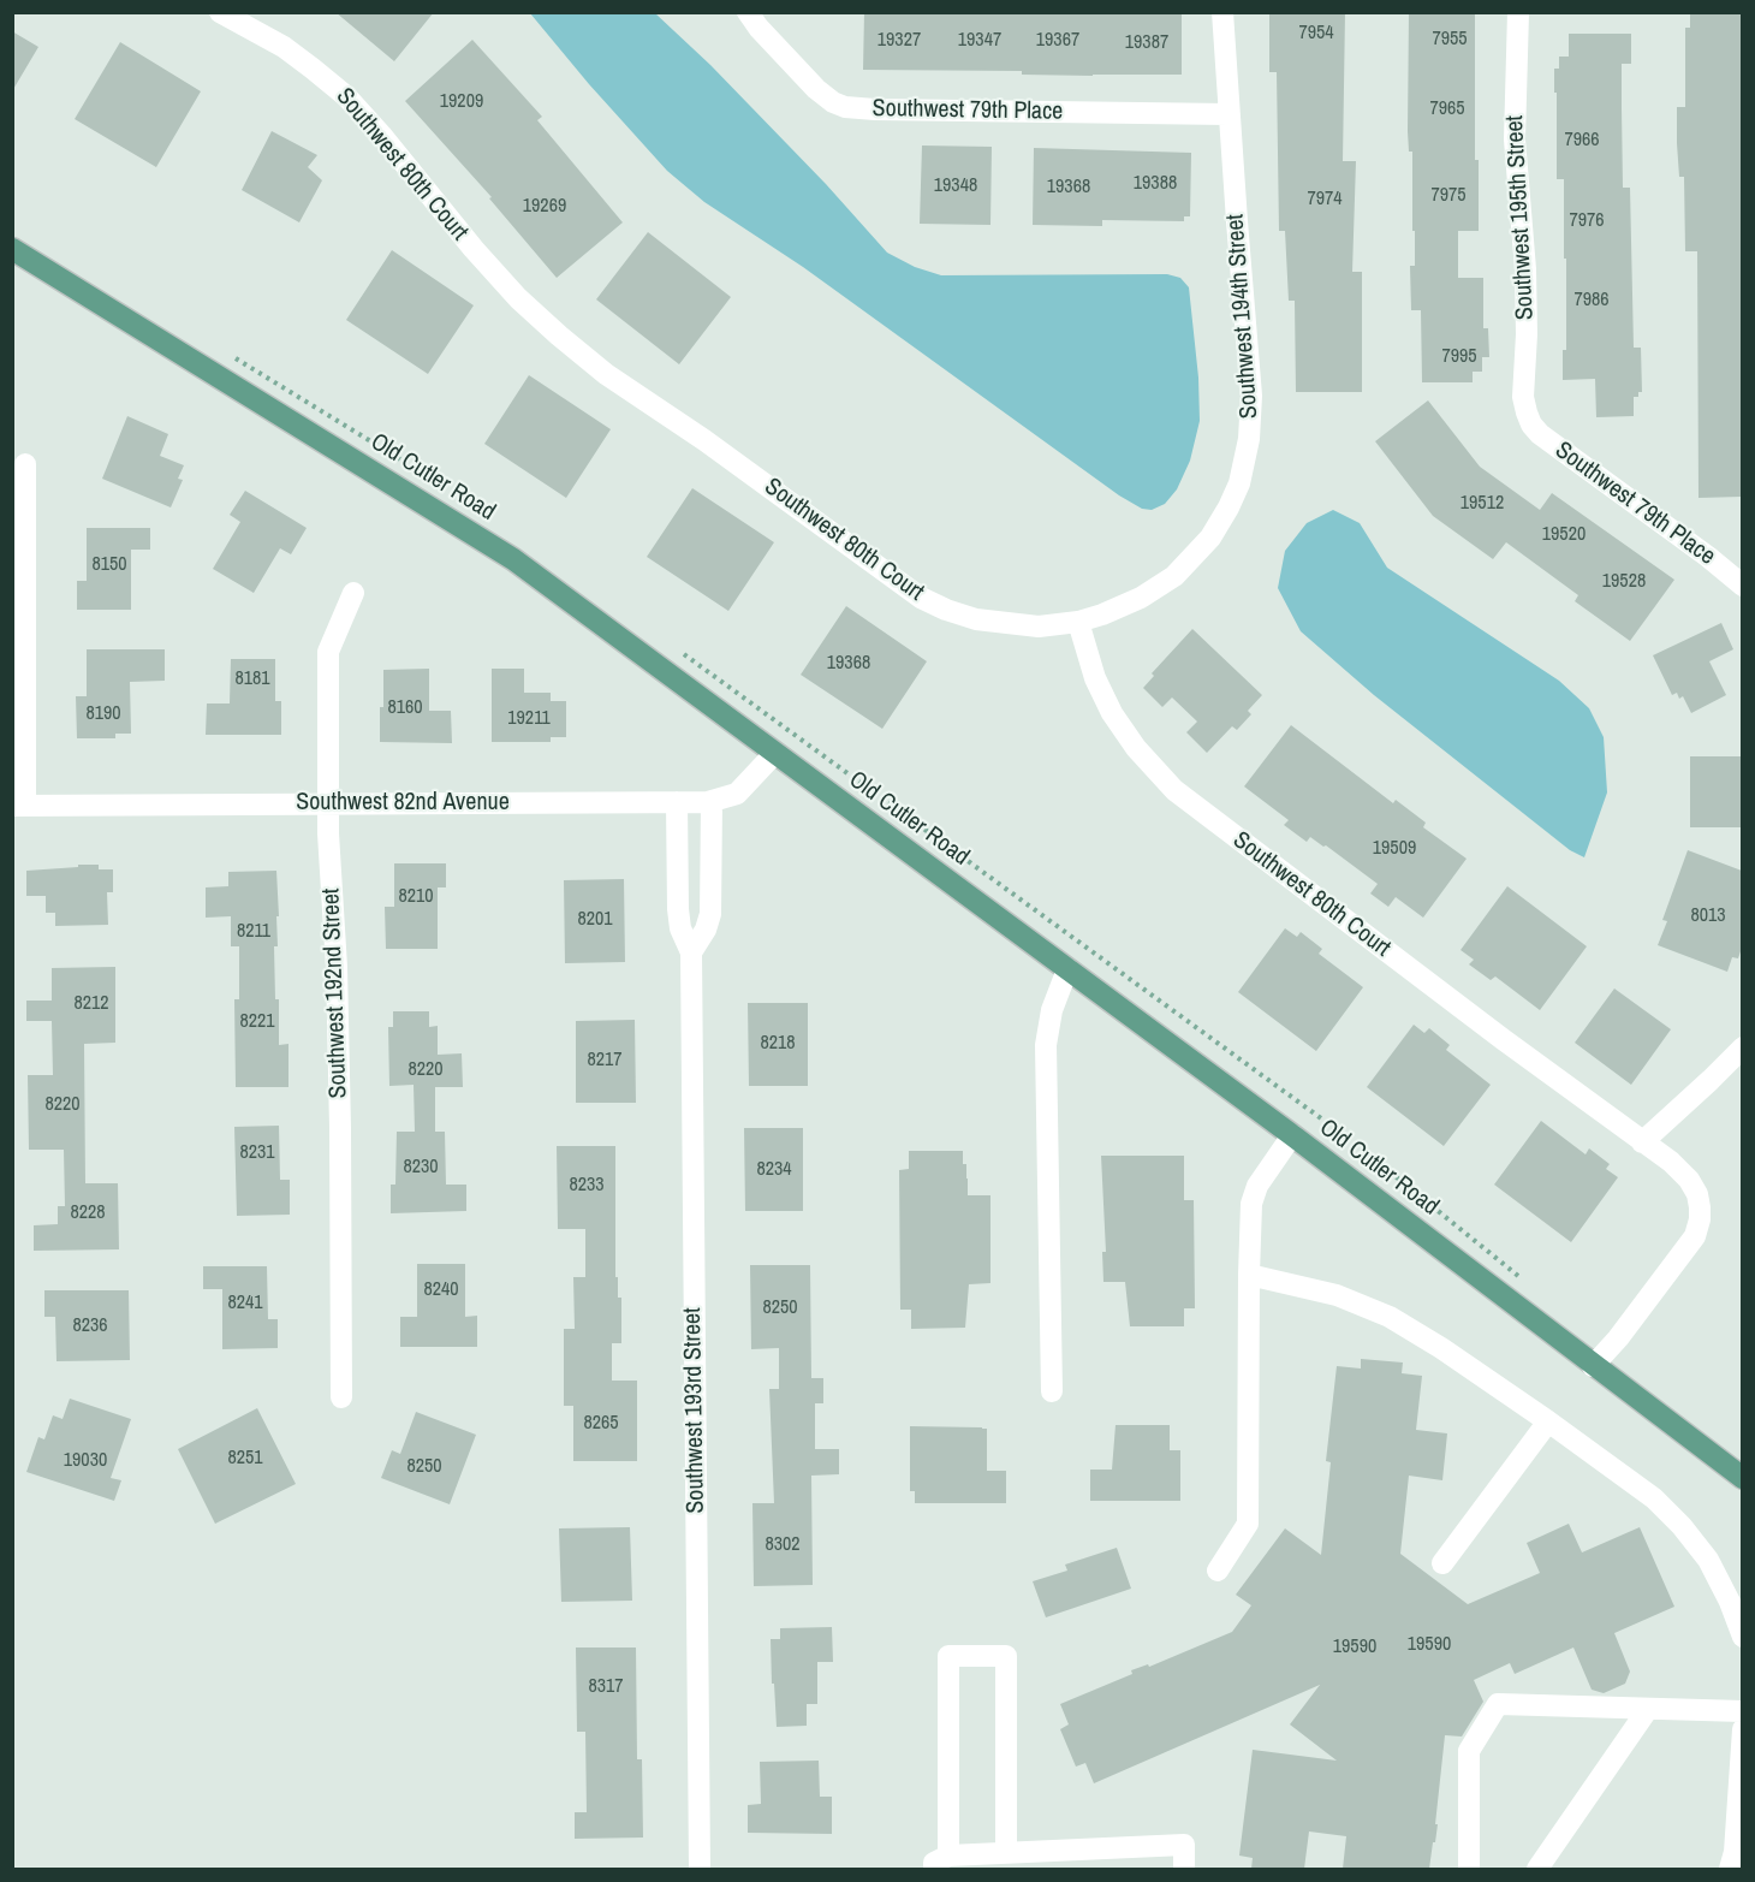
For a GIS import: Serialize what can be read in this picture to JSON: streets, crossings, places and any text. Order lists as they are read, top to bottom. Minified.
{"streets":{"main road":["Old Cutler Road"],"street":["Southwest 79th Place","Southwest 80th Court","Southwest 195th Street","Southwest 194th Street","Southwest 82nd Avenue","Southwest 192nd Street","Southwest 193rd Street"]},"crossings":[["Southwest 79th Place","Southwest 195th Street"],["Southwest 79th Place","Southwest 194th Street"],["Southwest 80th Court","Southwest 194th Street"],["Southwest 80th Court","Old Cutler Road"],["Old Cutler Road","Southwest 82nd Avenue"],["Southwest 82nd Avenue","Southwest 192nd Street"],["Southwest 82nd Avenue","Southwest 193rd Street"]],"house_numbers":["7954","7955","19327","19347","19367","19387","19209","7965","7966","19388","19348","19368","7975","7974","19269","7976","7986","7995","19512","19520","8150","19528","19368","8181","8160","8190","19211","19509","8210","8013","8201","8211","8212","8221","8218","8217","8220","8220","8231","8230","8234","8233","8228","8240","8241","8250","8236","8265","8251","19030","8250","8302","19590","19590","8317"]}
